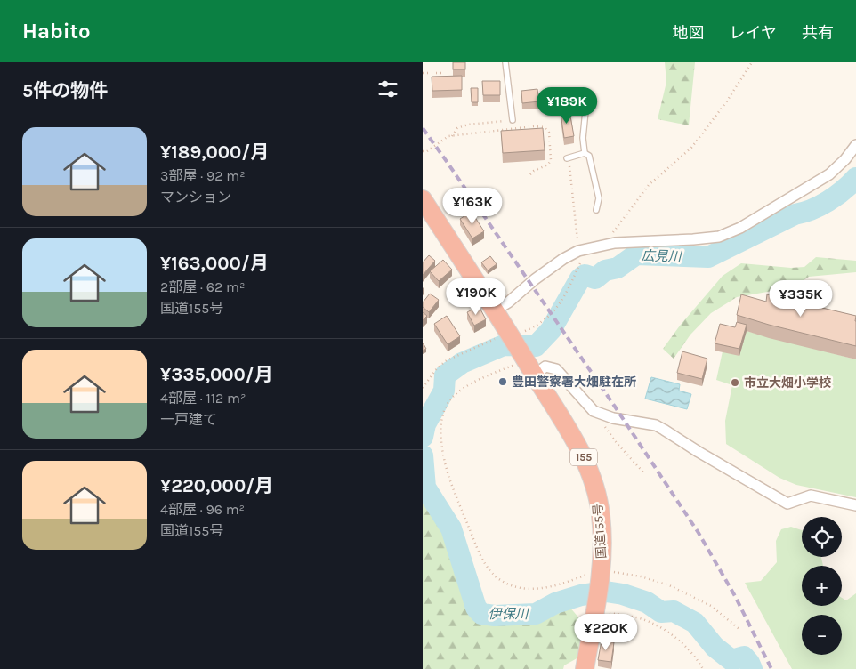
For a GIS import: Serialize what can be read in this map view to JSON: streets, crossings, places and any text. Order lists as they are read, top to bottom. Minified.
{"streets":{"highway":["155","国道155号"]},"water":["広見川","伊保川"],"places":["豊田警察署大畑駐在所","市立大畑小学校"],"page":{"header":"Habito","nav":["地図","レイヤ","共有"],"heading":"5件の物件","price":["¥189K","¥163K","¥190K","¥335K","¥220K"],"list":[{"name":"¥189,000/月","note":"3部屋 · 92 m² · マンション"},{"name":"¥163,000/月","note":"2部屋 · 62 m² · 国道155号"},{"name":"¥335,000/月","note":"4部屋 · 112 m² · 一戸建て"},{"name":"¥220,000/月","note":"4部屋 · 96 m² · 国道155号"}],"map_buttons":["+","−"]}}
